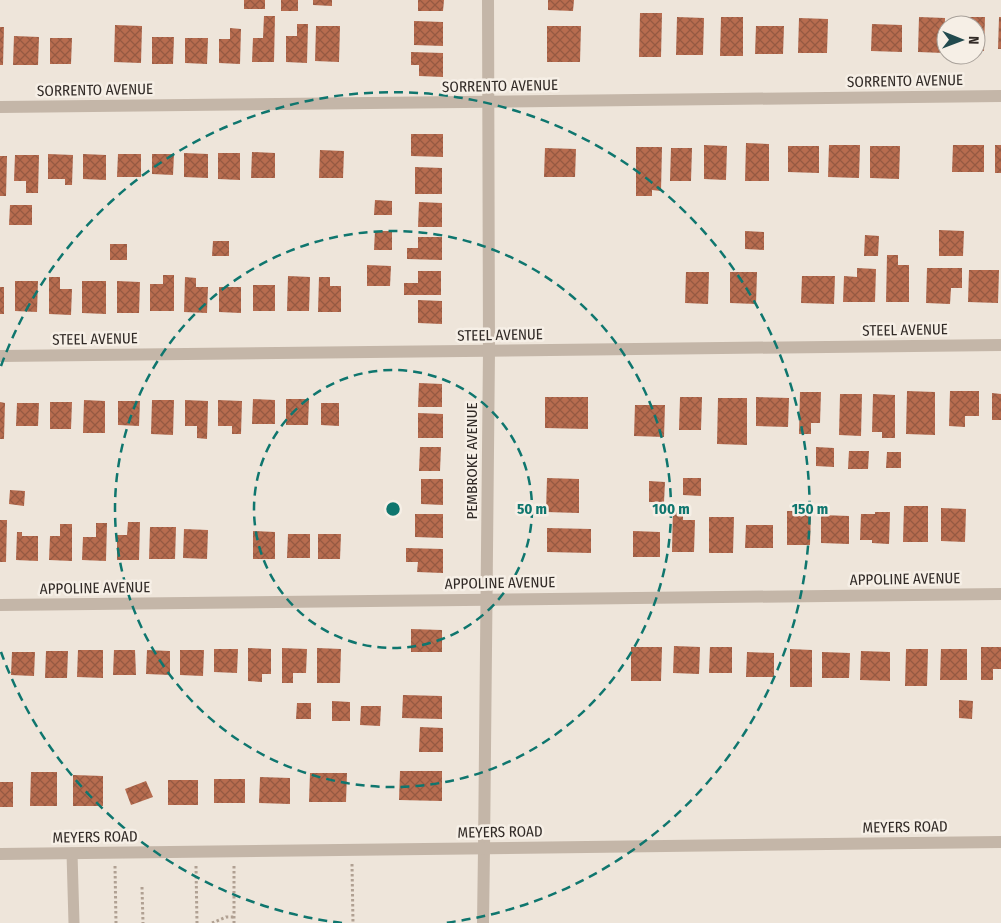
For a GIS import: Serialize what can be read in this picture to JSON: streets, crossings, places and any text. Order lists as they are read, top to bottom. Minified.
{"streets":{"street":["SORRENTO AVENUE","STEEL AVENUE","PEMBROKE AVENUE","APPOLINE AVENUE","MEYERS ROAD"]},"crossings":[["SORRENTO AVENUE","PEMBROKE AVENUE"],["STEEL AVENUE","PEMBROKE AVENUE"],["PEMBROKE AVENUE","APPOLINE AVENUE"],["PEMBROKE AVENUE","MEYERS ROAD"]],"north":"right","rings":["50 m","100 m","150 m"]}
